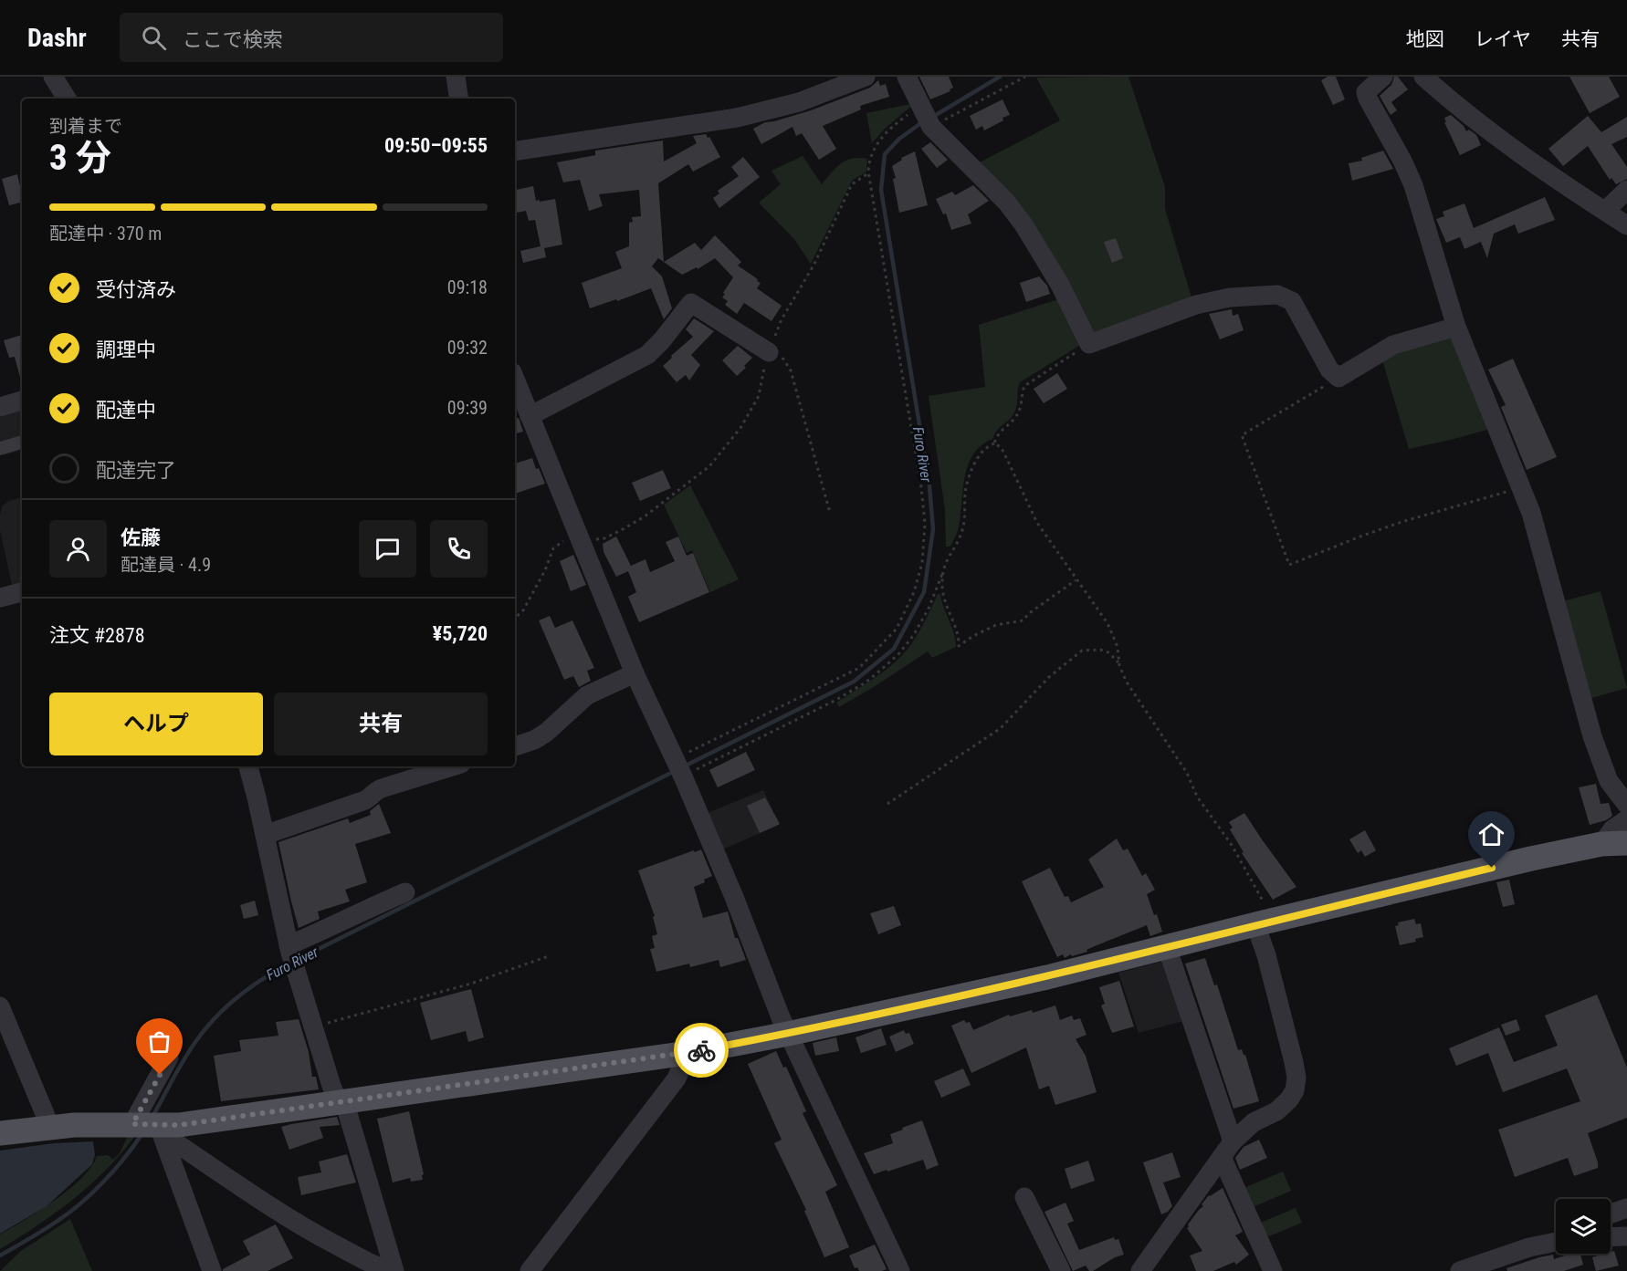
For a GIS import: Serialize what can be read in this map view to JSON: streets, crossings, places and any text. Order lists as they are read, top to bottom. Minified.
{"water":["Furo River"],"page":{"header":"Dashr","search":"ここで検索","nav":["地図","レイヤ","共有"],"heading":["3 分","到着まで","09:50–09:55"],"panel":["佐藤","配達員 · 4.9","注文 #2878","¥5,720"],"bar":"配達中 · 370 m","list":[["受付済み","09:18"],["調理中","09:32"],["配達中","09:39"],"配達完了"],"buttons":["ヘルプ","共有"]}}
